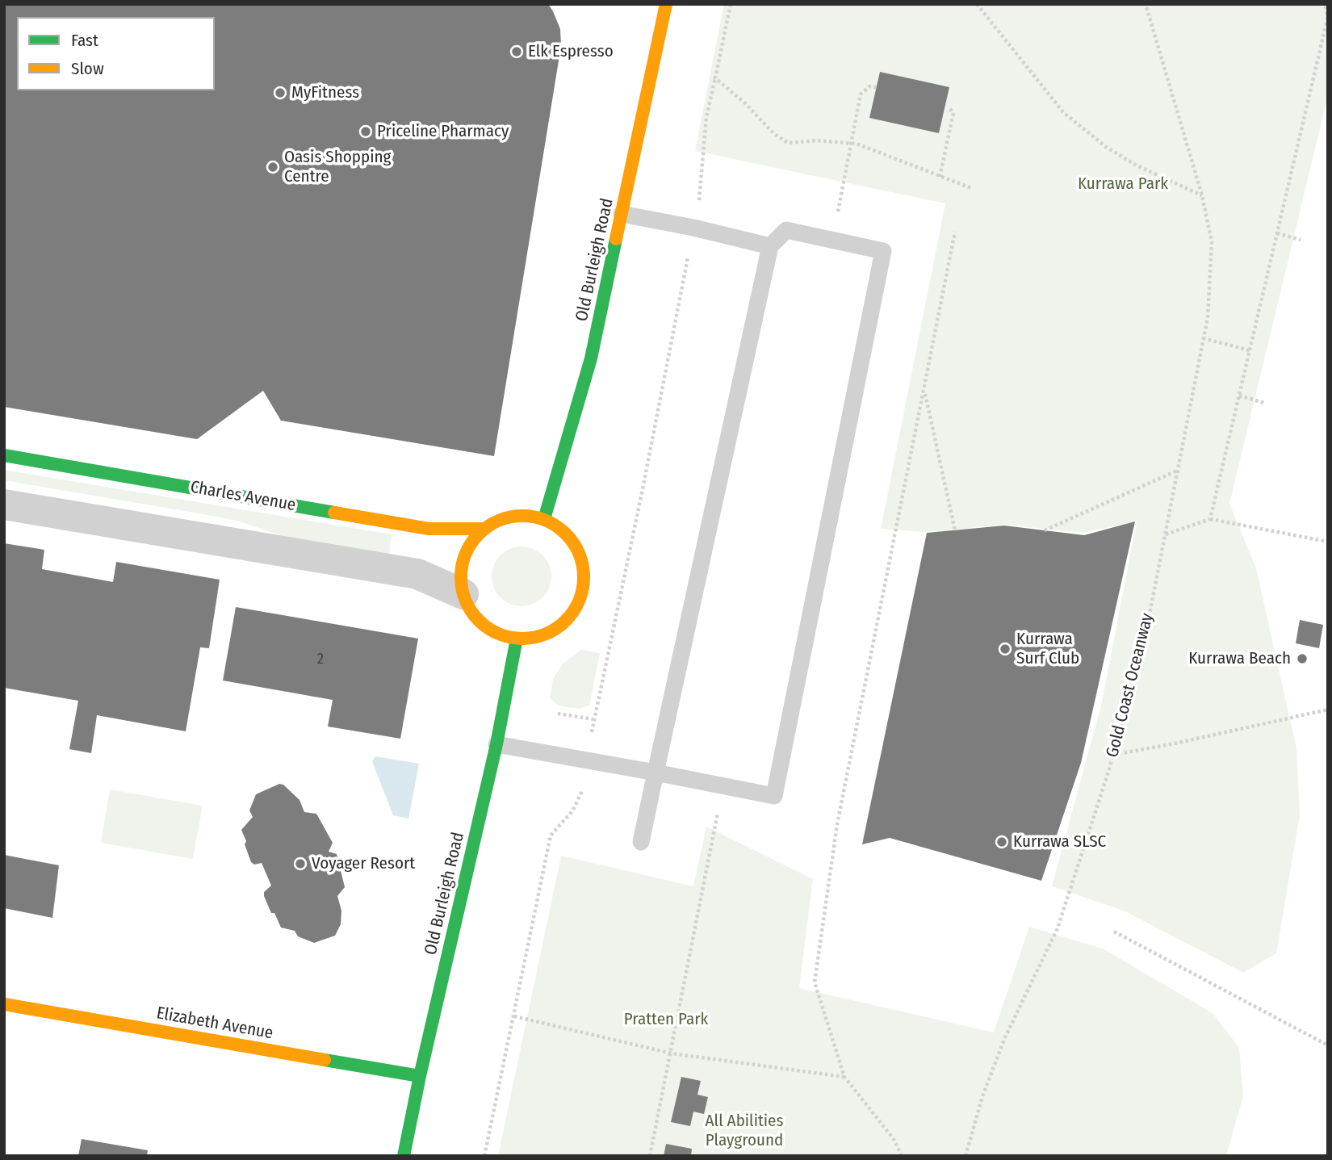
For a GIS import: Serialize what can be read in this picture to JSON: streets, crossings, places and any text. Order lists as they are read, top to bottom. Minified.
{"streets":{"street":["Old Burleigh Road","Charles Avenue","Elizabeth Avenue"],"path":["Gold Coast Oceanway"]},"crossings":[["Old Burleigh Road","Charles Avenue"],["Old Burleigh Road","Elizabeth Avenue"]],"parks":["Kurrawa Park","Pratten Park","All Abilities Playground"],"places":["Elk Espresso","MyFitness","Priceline Pharmacy","Oasis Shopping Centre","Kurrawa Surf Club","Kurrawa Beach","Kurrawa SLSC","Voyager Resort"],"house_numbers":["2"],"legend":["Fast","Slow"]}
